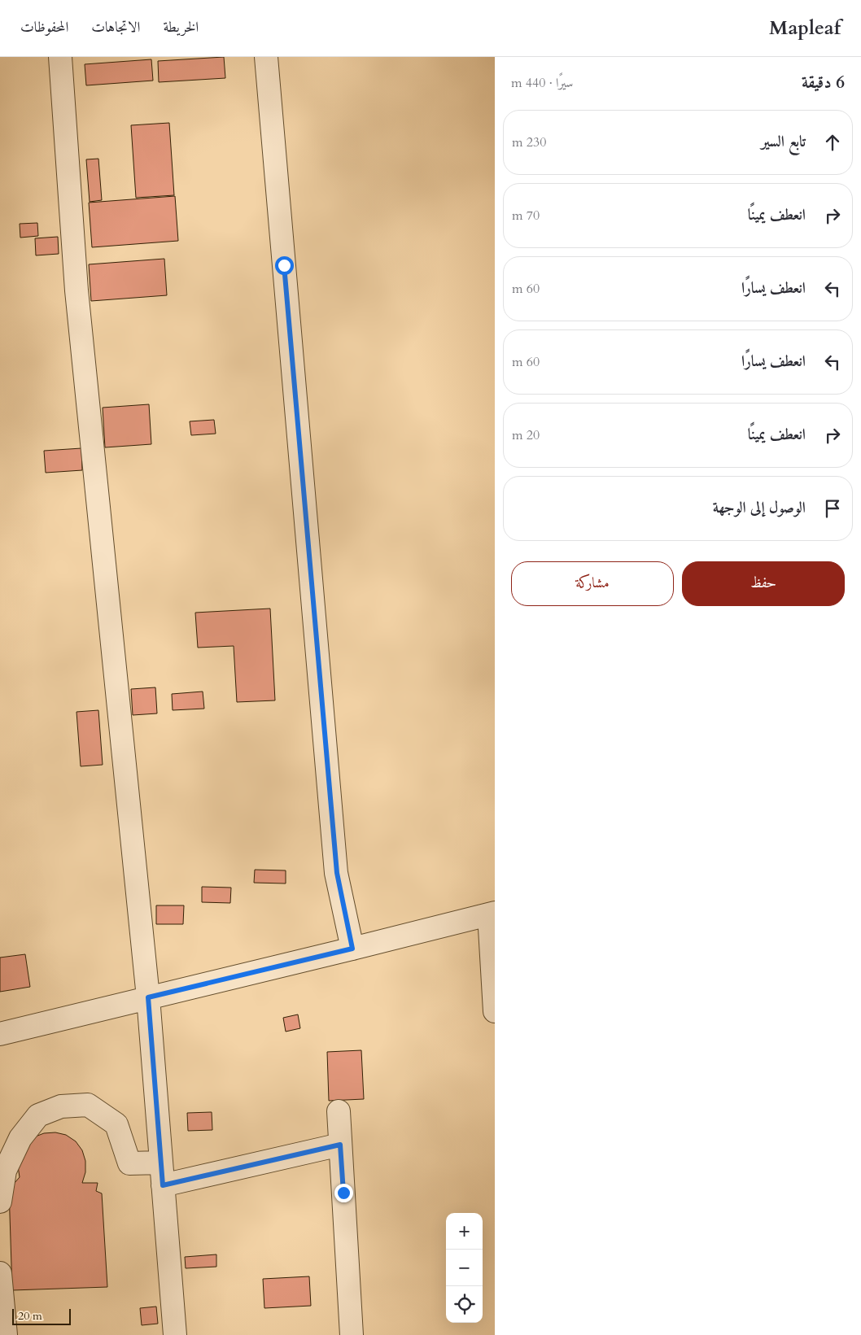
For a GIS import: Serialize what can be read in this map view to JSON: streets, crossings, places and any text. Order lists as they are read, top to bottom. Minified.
{"scale_bar":"20 m","page":{"header":"Mapleaf","nav":["الخريطة","الاتجاهات","المحفوظات"],"heading":["6 دقيقة","سيرًا · 440 m"],"list":[["تابع السير","230 m"],["انعطف يمينًا","70 m"],["انعطف يسارًا","60 m"],["انعطف يسارًا","60 m"],["انعطف يمينًا","20 m"],"الوصول إلى الوجهة"],"buttons":["حفظ","مشاركة"],"map_buttons":["+","−"],"scale":"20 m"}}
